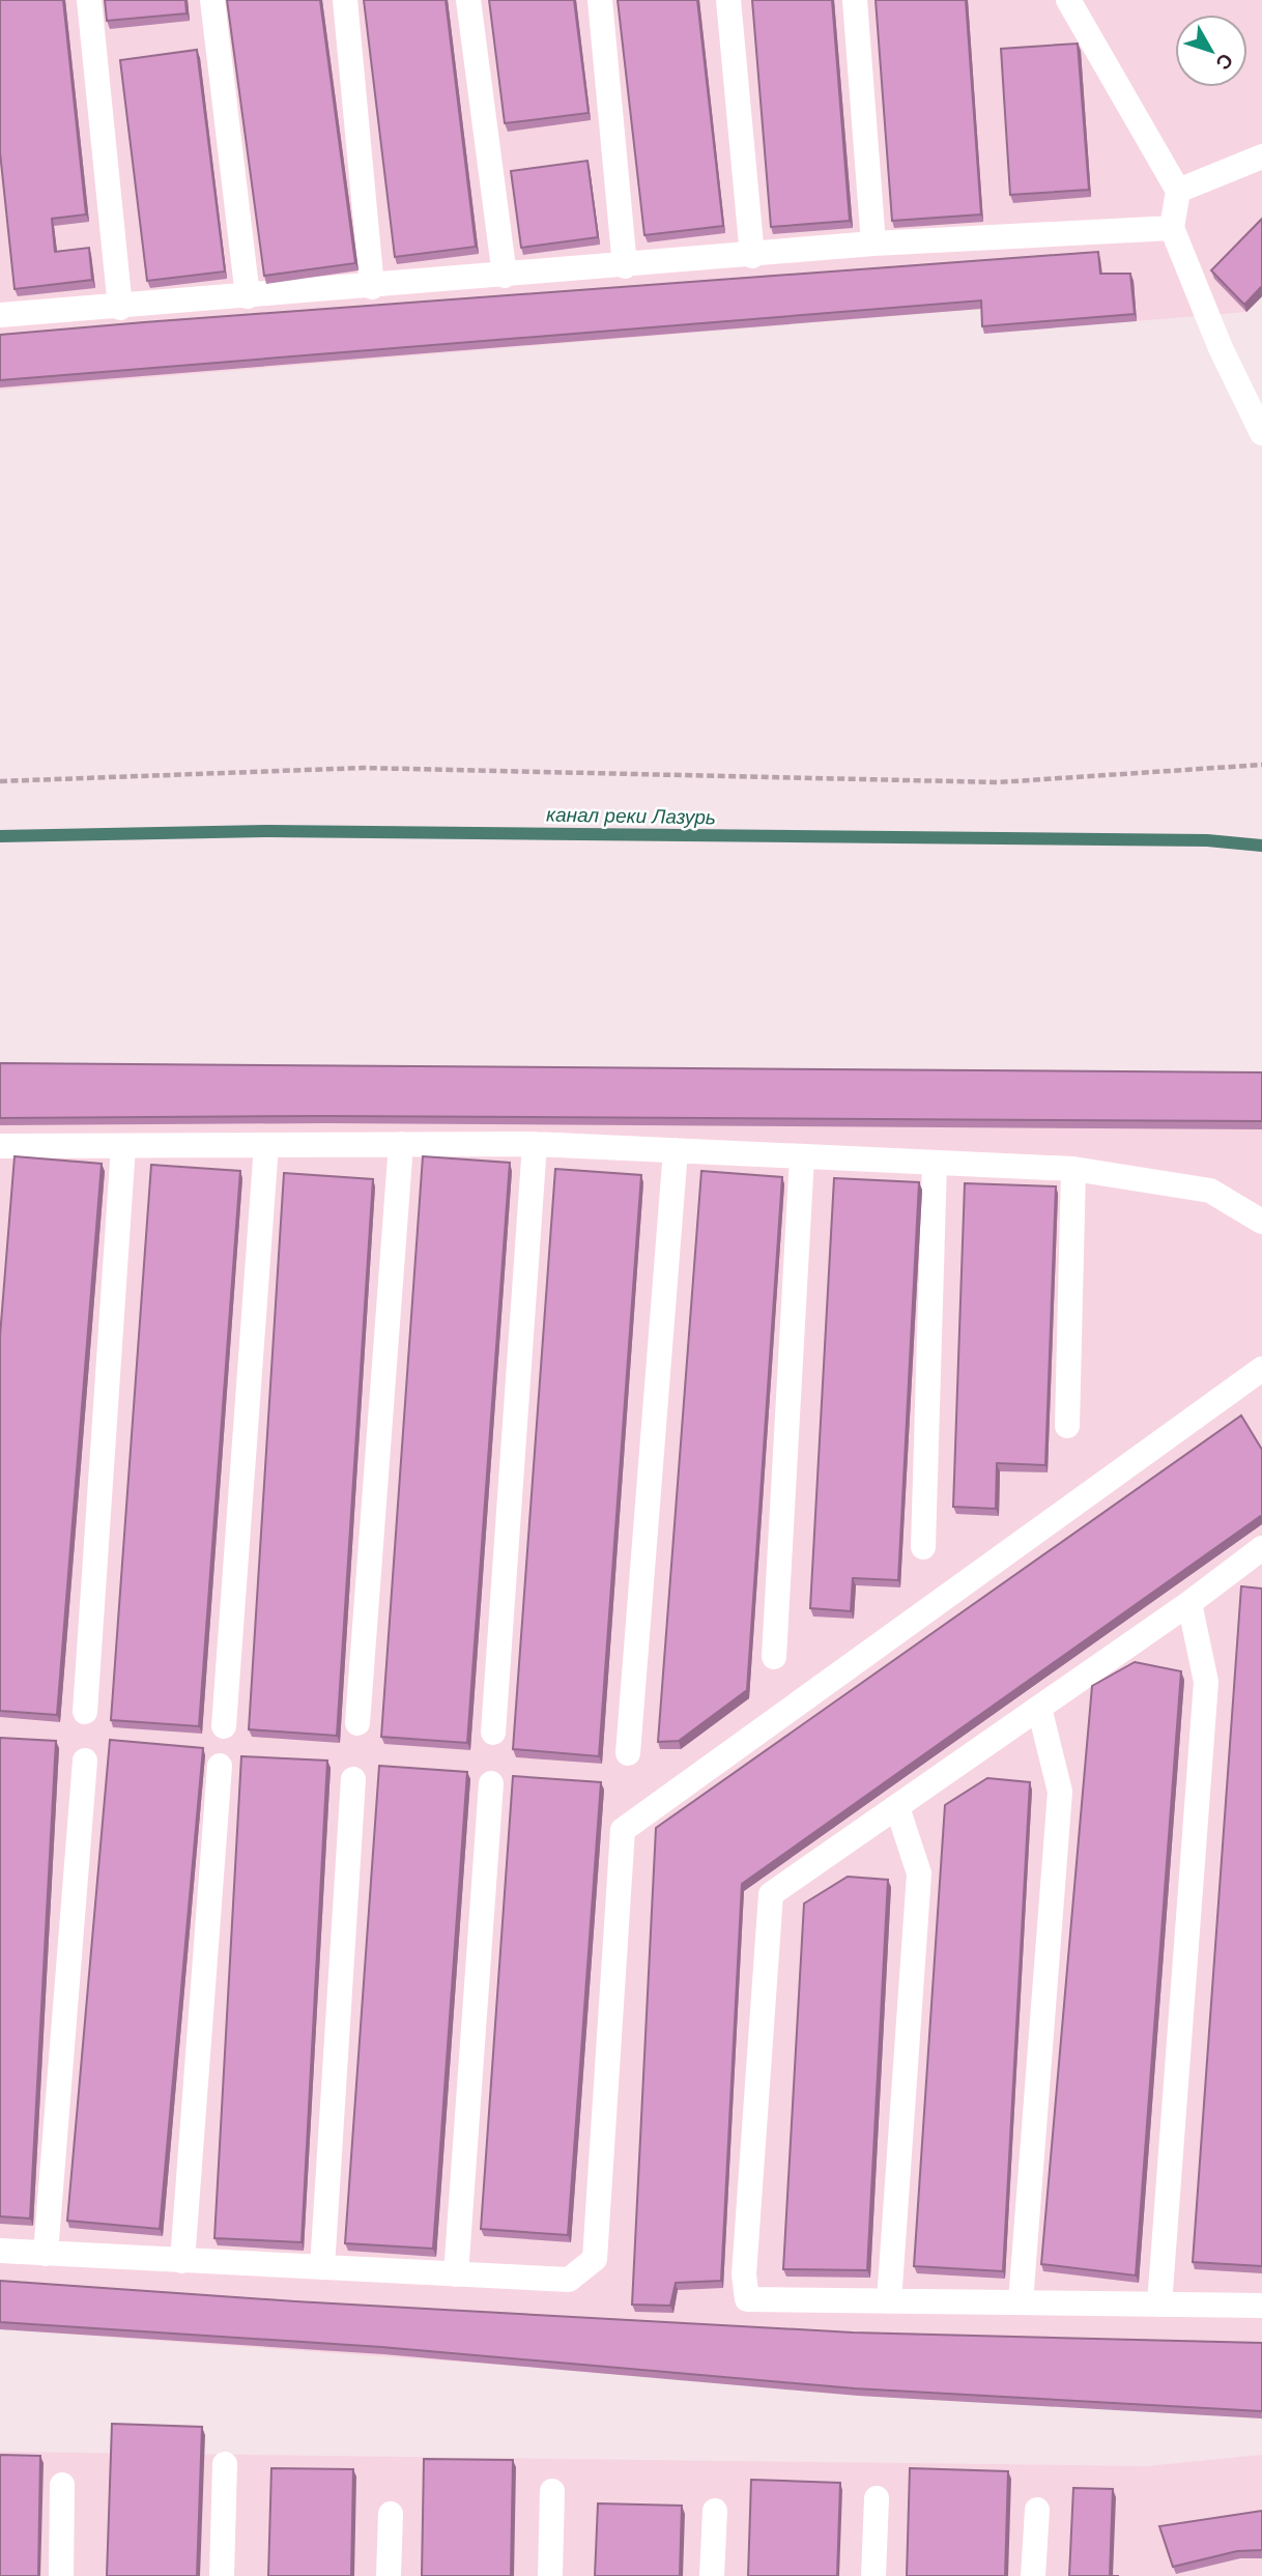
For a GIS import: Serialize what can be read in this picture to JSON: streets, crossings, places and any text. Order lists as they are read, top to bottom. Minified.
{"water":["канал реки Лазурь"],"north":"bottom right"}
